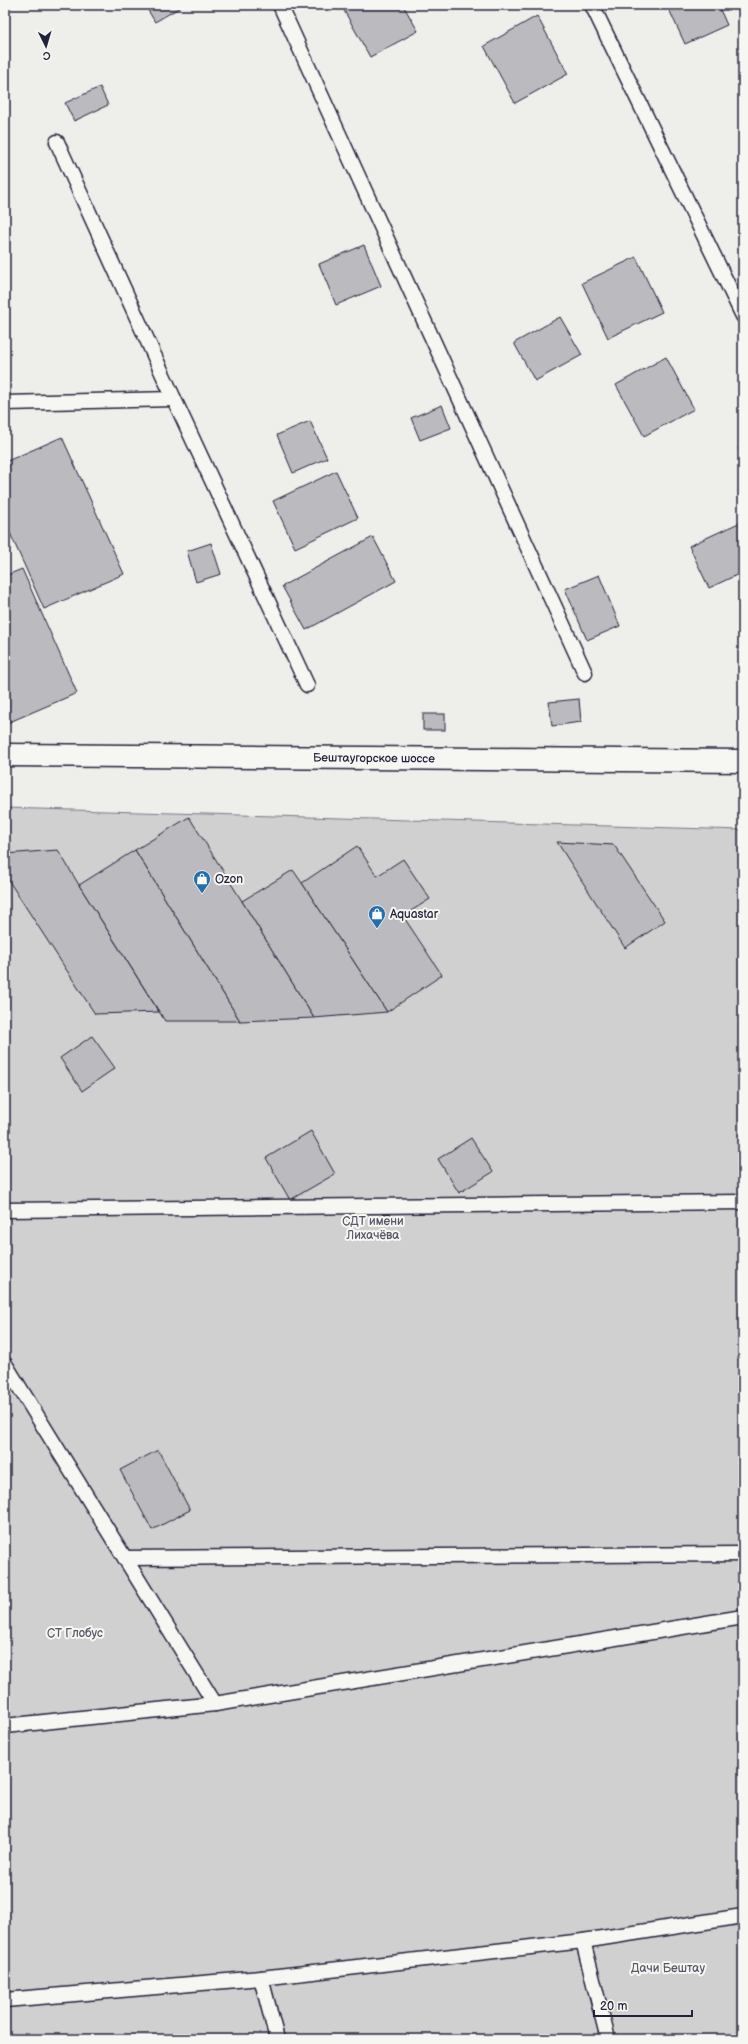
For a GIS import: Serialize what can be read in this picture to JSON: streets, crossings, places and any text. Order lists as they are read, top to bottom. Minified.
{"streets":{"main road":["Бештаугорское шоссе"]},"parks":["СДТ имени Лихачёва","СТ Глобус","Дачи Бештау"],"places":{"shop":["Ozon","Aquastar"]},"scale_bar":"20 m","north":"bottom"}
